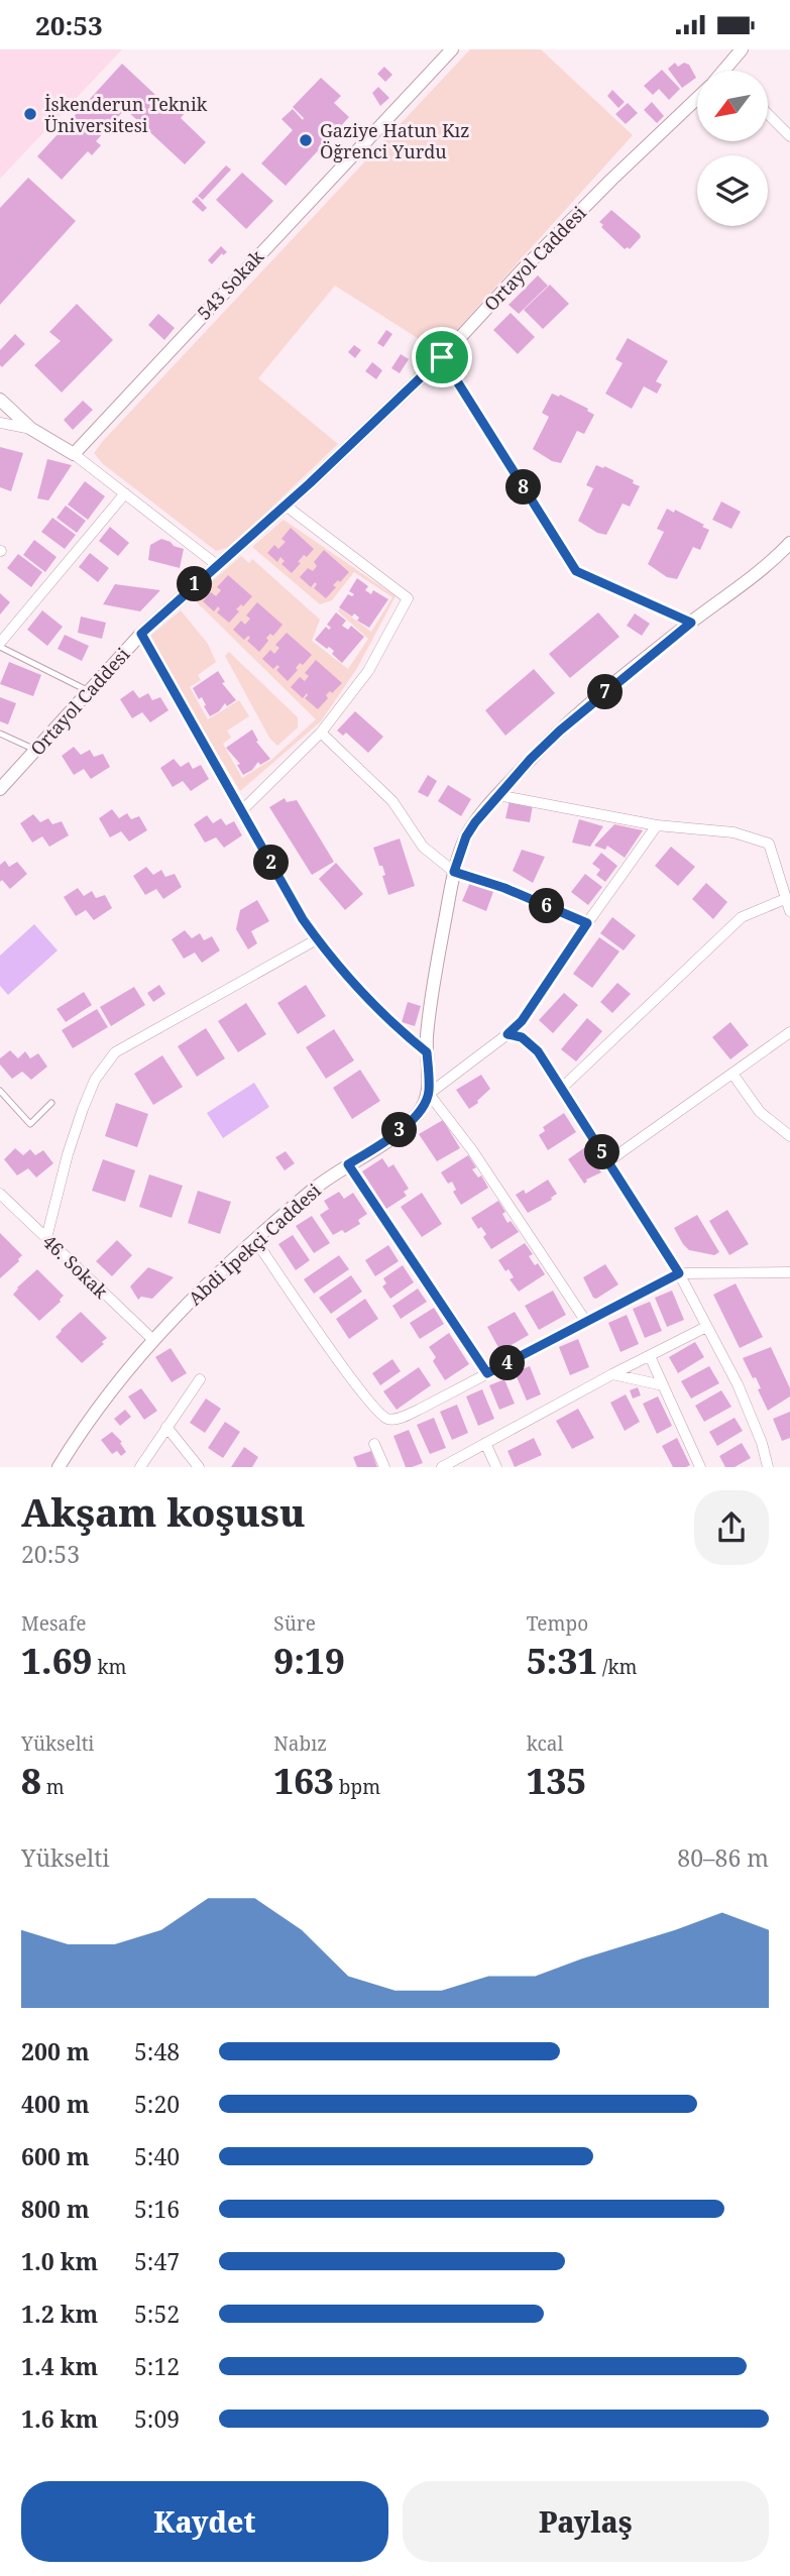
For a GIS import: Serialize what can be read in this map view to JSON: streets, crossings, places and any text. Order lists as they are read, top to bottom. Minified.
{"streets":{"street":["Ortayol Caddesi","543 Sokak","Abdi İpekçi Caddesi","46. Sokak"]},"crossings":[["Abdi İpekçi Caddesi","46. Sokak"]],"places":["İskenderun Teknik Üniversitesi","Gaziye Hatun Kız Öğrenci Yurdu"],"north":"bottom left","page":{"status":"20:53","pins":["8","1","7","2","6","3","5","4"],"heading":["Akşam koşusu","20:53"],"stats":[["Mesafe","1.69 km"],["Süre","9:19"],["Tempo","5:31 /km"],["Yükselti","8 m"],["Nabız","163 bpm"],["kcal","135"]],"chart":["Yükselti","80–86 m"],"list":[{"name":"200 m","note":"5:48"},{"name":"400 m","note":"5:20"},{"name":"600 m","note":"5:40"},{"name":"800 m","note":"5:16"},{"name":"1.0 km","note":"5:47"},{"name":"1.2 km","note":"5:52"},{"name":"1.4 km","note":"5:12"},{"name":"1.6 km","note":"5:09"}],"buttons":["Kaydet","Paylaş"]}}
